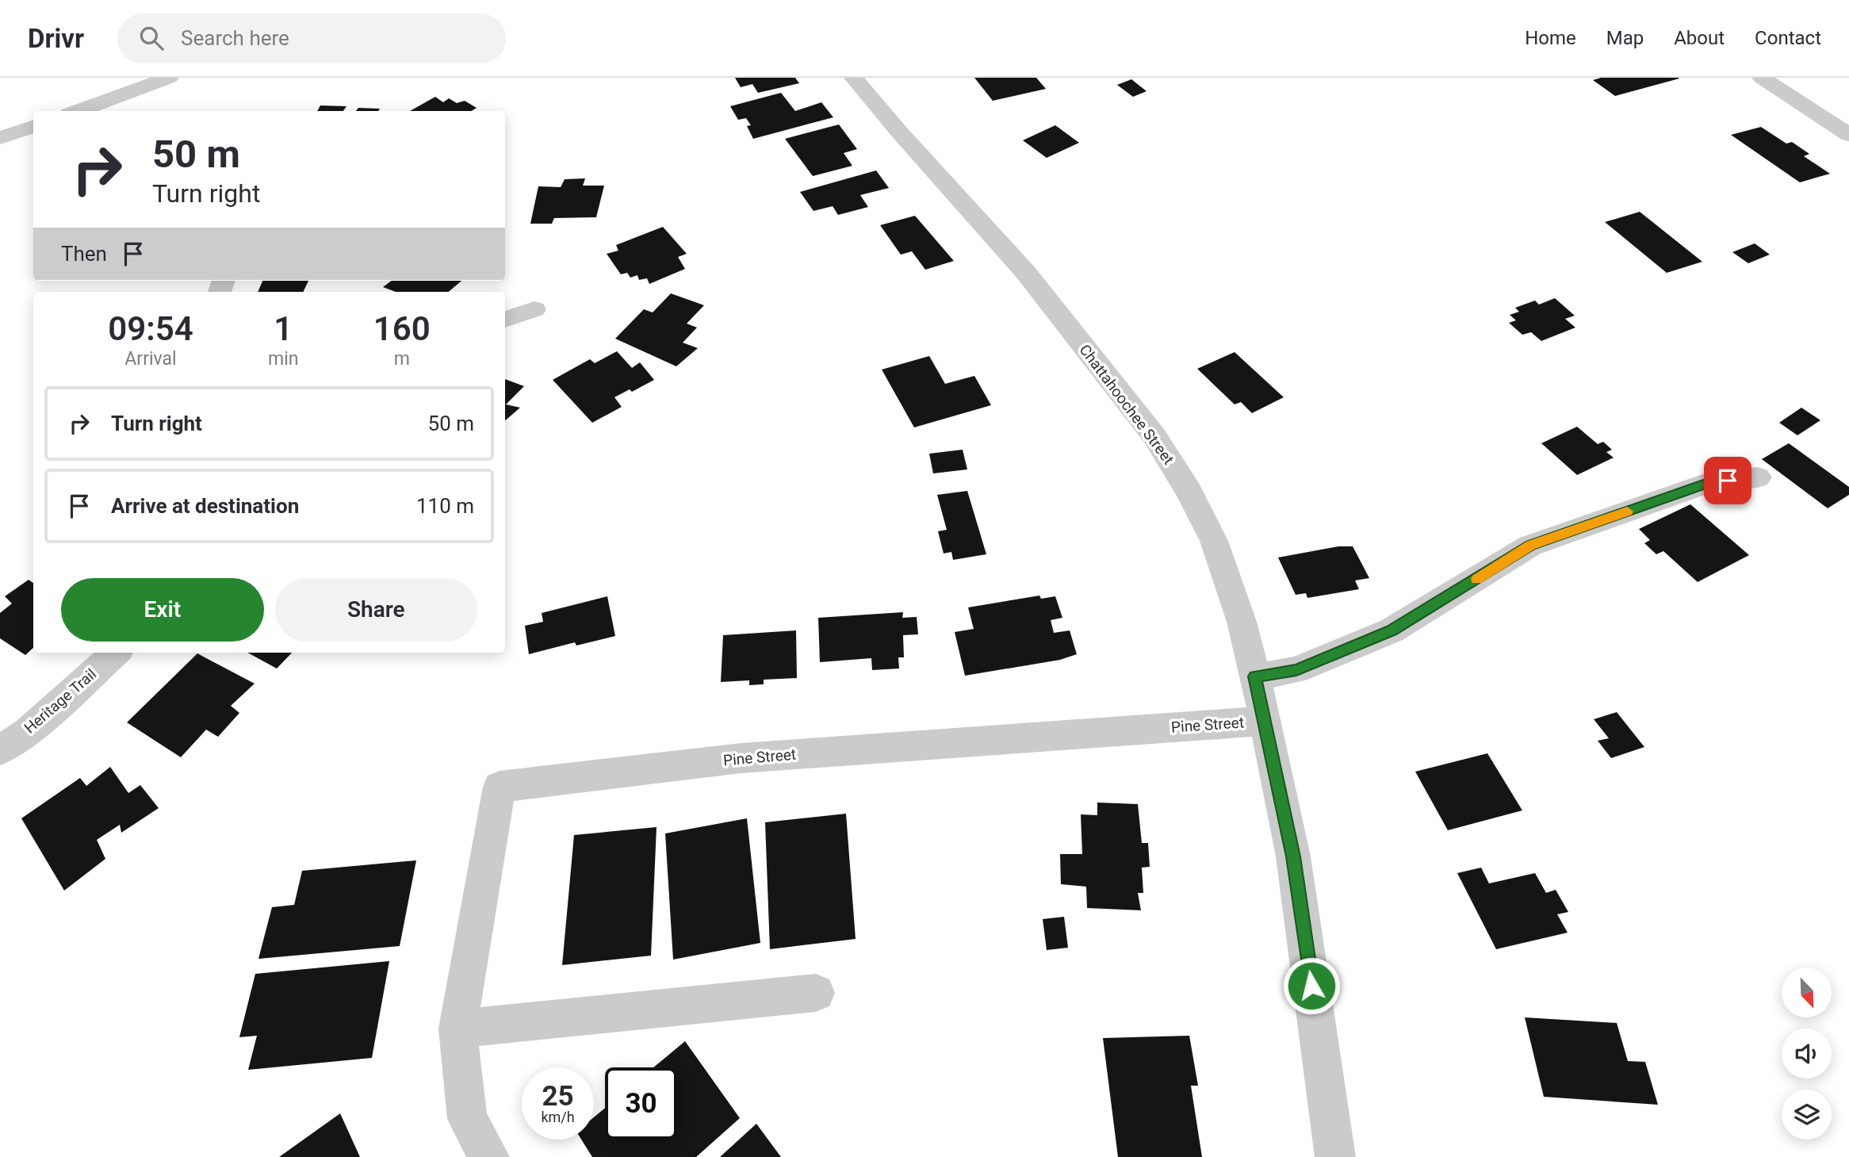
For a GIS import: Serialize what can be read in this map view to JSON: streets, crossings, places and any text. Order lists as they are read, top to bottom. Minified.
{"streets":{"street":["Chattahoochee Street","Heritage Trail","Pine Street"]},"crossings":[["Chattahoochee Street","Pine Street"]],"north":"bottom right","page":{"header":"Drivr","search":"Search here","nav":["Home","Map","About","Contact"],"turn":["50 m","Turn right"],"then":"Then","eta":["09:54","Arrival","1","min","160","m"],"list":[{"name":"Turn right","value":"50 m"},{"name":"Arrive at destination","value":"110 m"}],"buttons":["Exit","Share"],"speed":"25 km/h","limit":"30"}}
